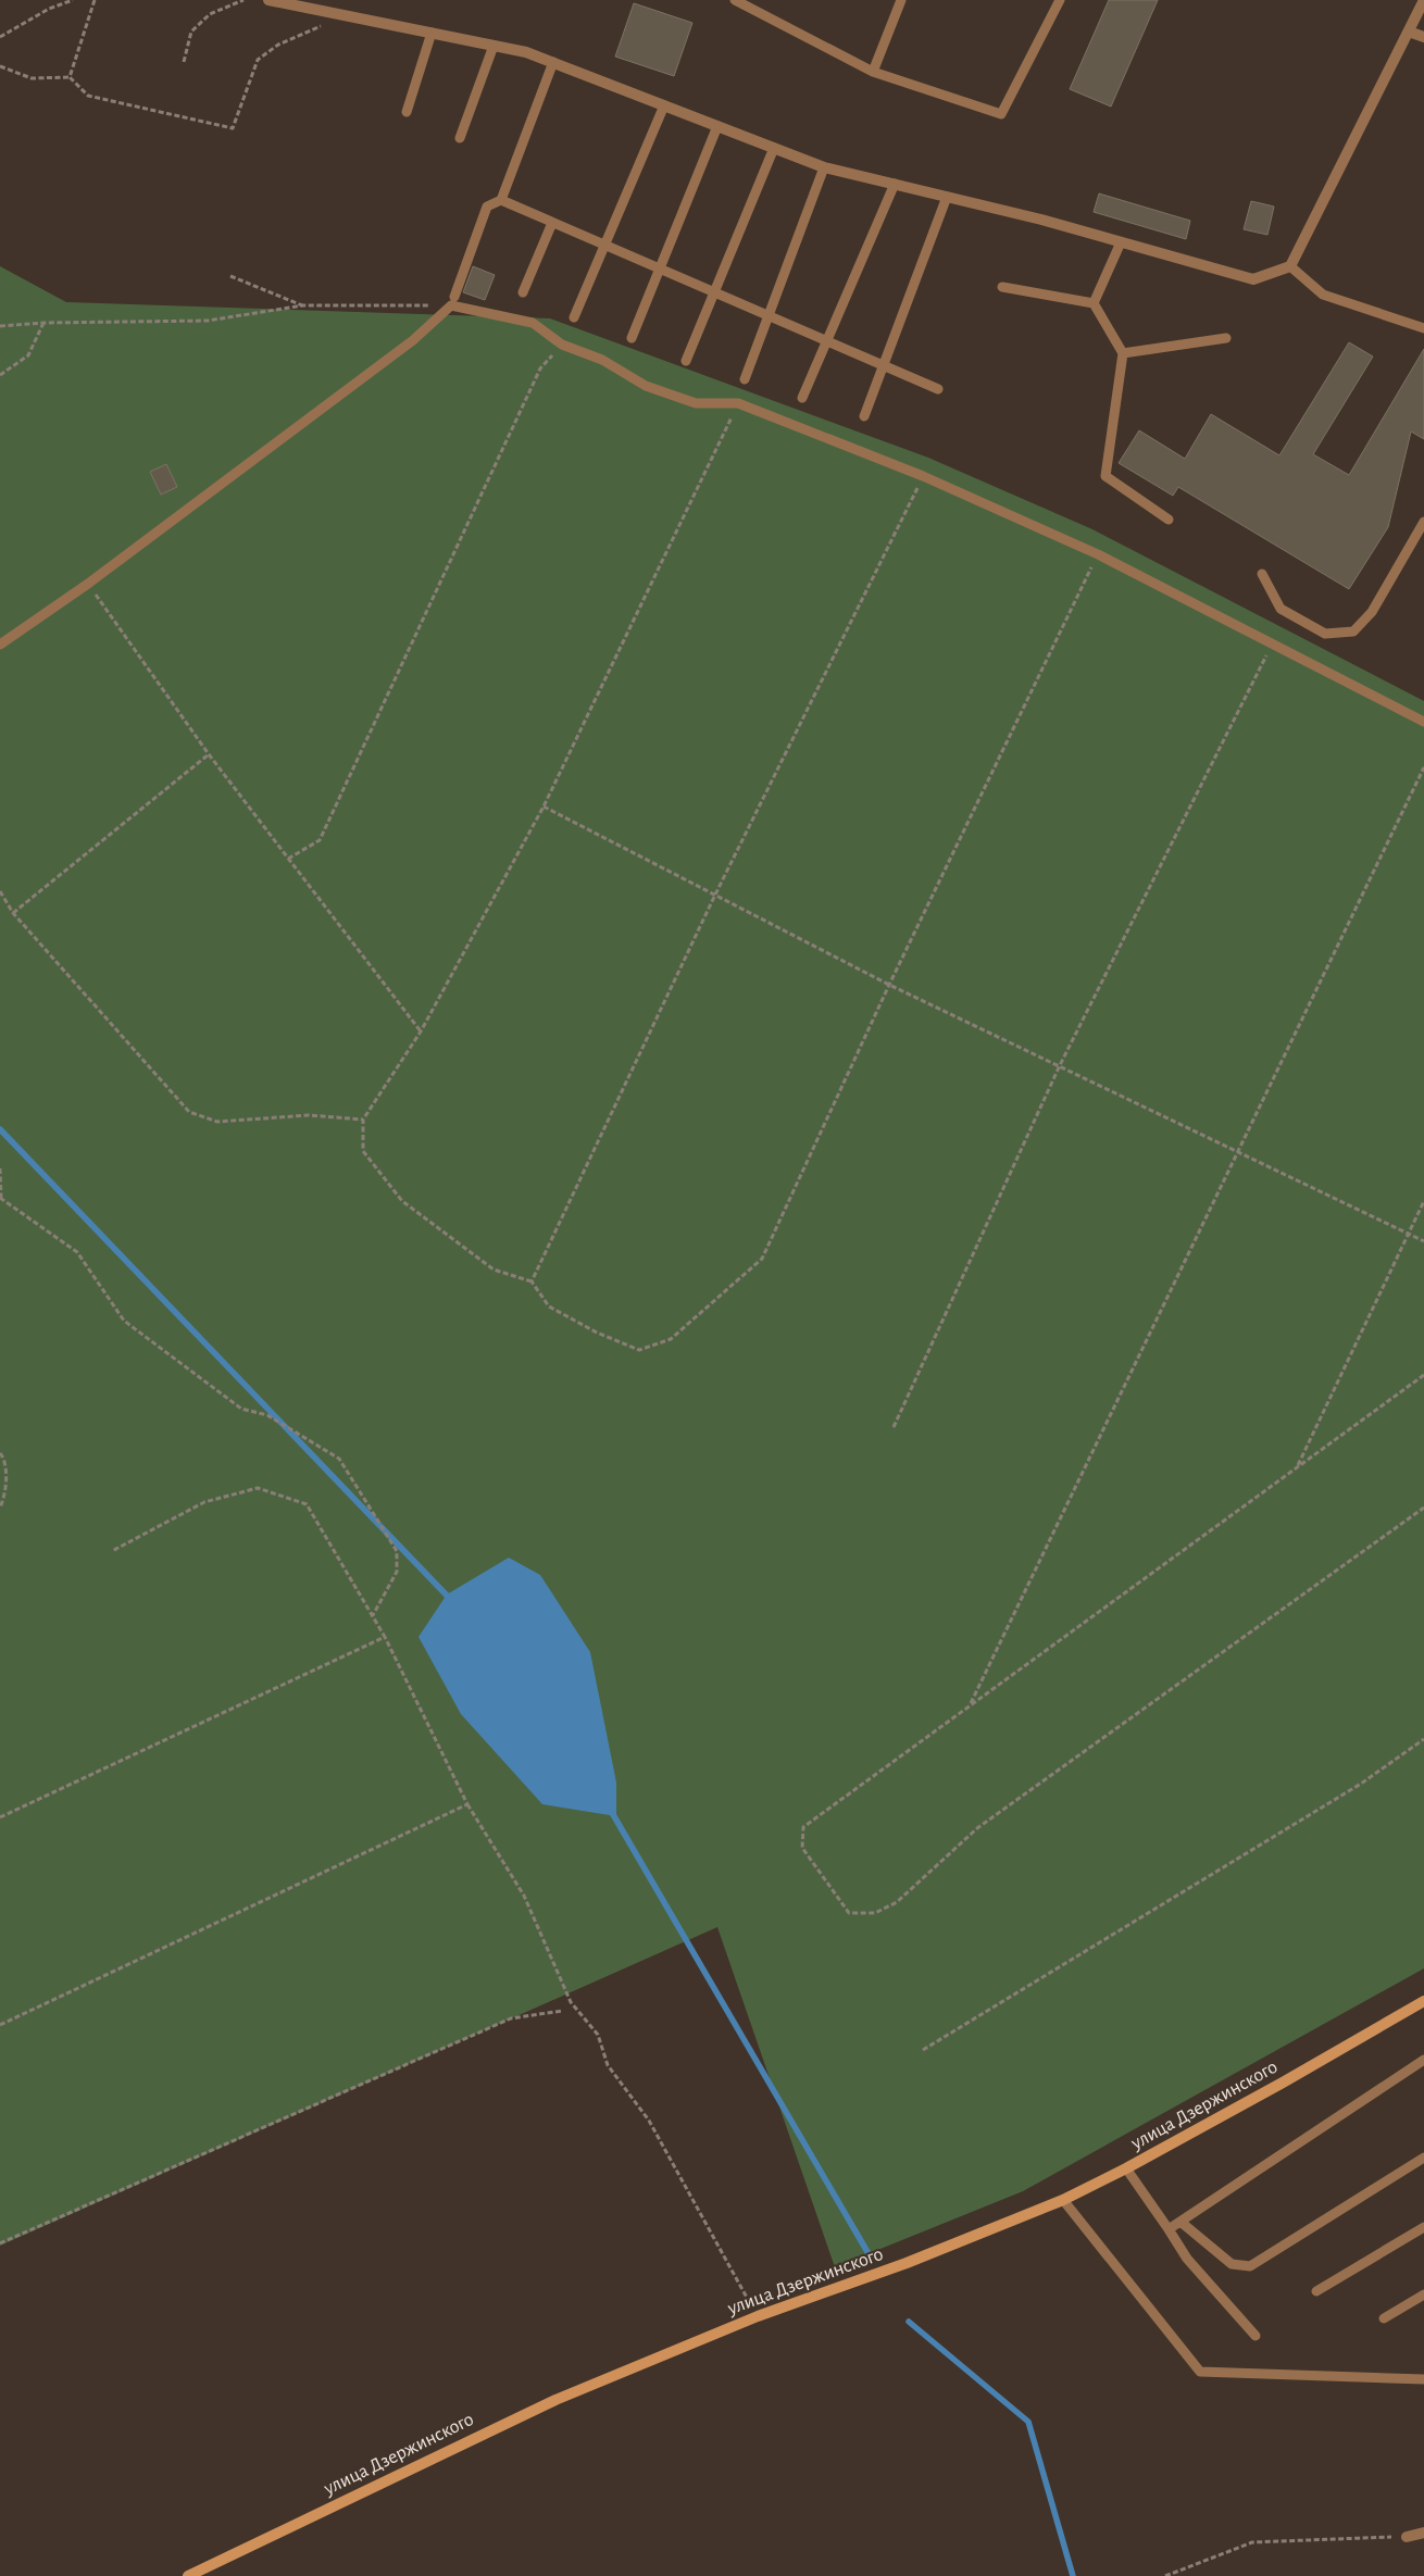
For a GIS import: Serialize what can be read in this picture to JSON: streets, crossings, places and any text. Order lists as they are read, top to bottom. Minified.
{"streets":{"street":["улица Дзержинского"]}}
